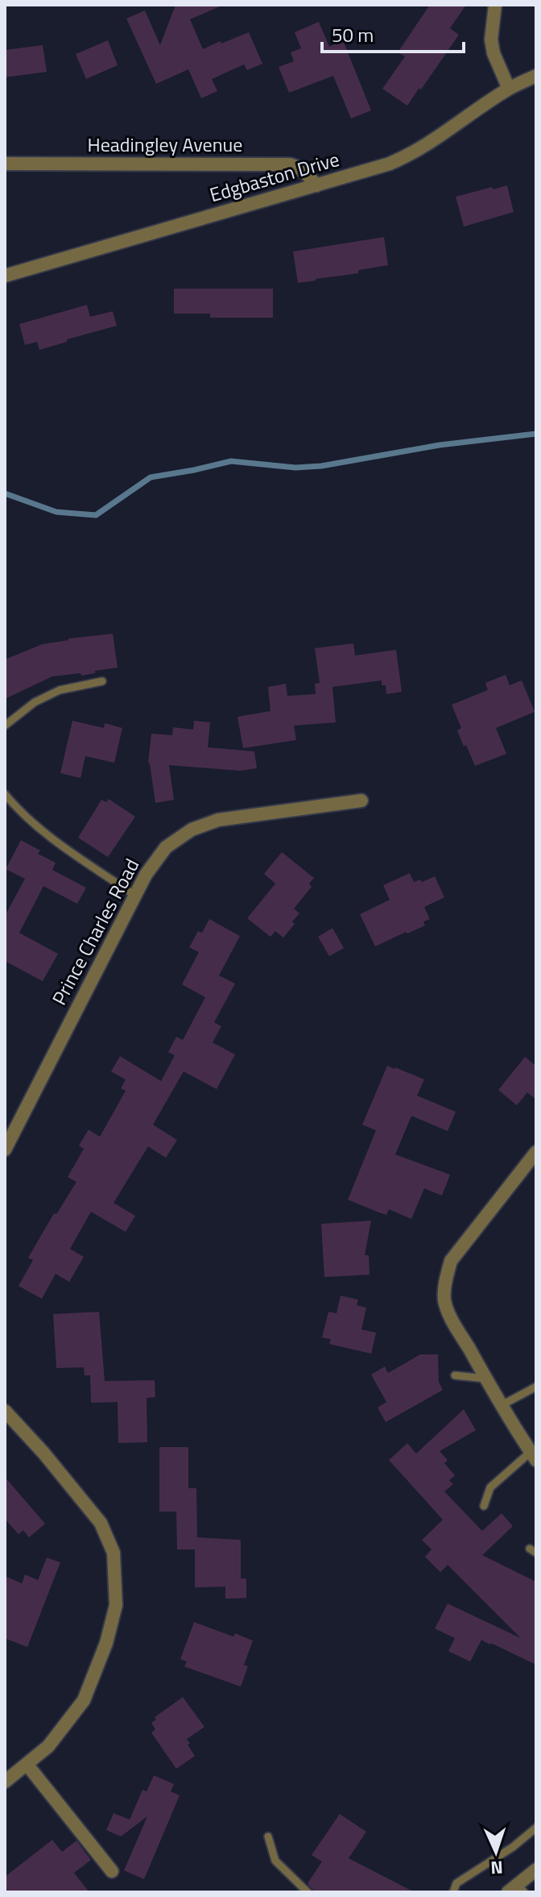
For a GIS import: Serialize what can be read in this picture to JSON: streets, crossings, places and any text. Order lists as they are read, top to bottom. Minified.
{"streets":{"street":["Headingley Avenue","Edgbaston Drive","Prince Charles Road"]},"crossings":[["Headingley Avenue","Edgbaston Drive"]],"scale_bar":"50 m","north":"bottom"}
